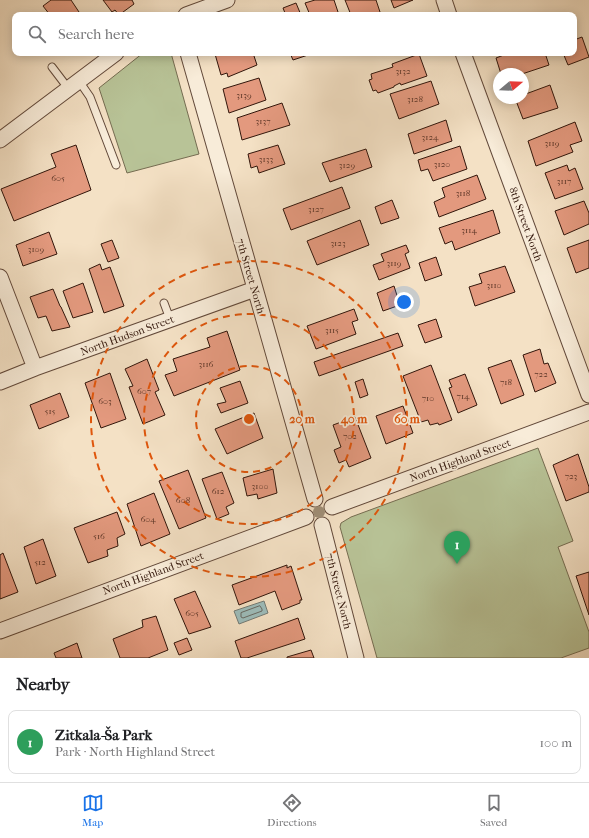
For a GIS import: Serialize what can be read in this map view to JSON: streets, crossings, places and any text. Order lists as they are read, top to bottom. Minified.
{"streets":{"street":["8th Street North","7th Street North","North Hudson Street","North Highland Street"]},"crossings":[["7th Street North","North Hudson Street"],["7th Street North","North Highland Street"]],"house_numbers":["3132","3139","3128","3137","3124","3119","3133","3120","3129","605","3117","3118","3127","3114","3123","3109","3119","3110","3115","3116","722","718","607","714","710","603","515","702","723","3100","612","608","604","516","512","605"],"north":"right","page":{"search":"Search here","pins":"1","heading":"Nearby","list":[{"mark":"1","name":"Zitkala-Ša Park","note":"Park · North Highland Street","value":"100 m"}],"nav":["Map","Directions","Saved"]},"rings":["20 m","40 m","60 m"]}
